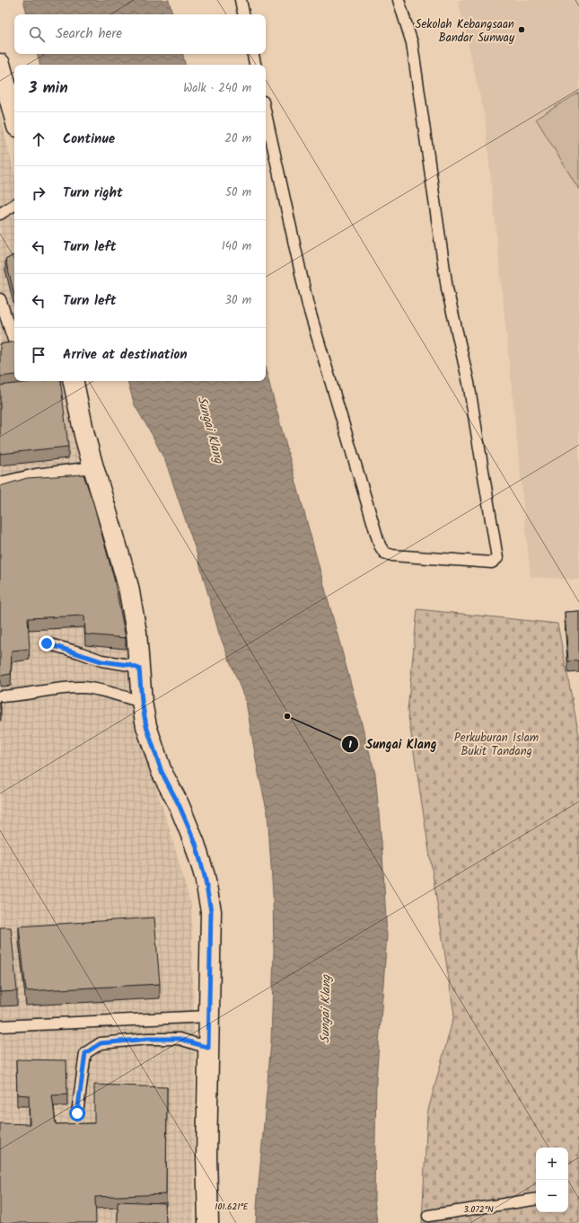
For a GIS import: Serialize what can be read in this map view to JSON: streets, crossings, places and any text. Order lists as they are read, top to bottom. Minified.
{"water":["Sungai Klang"],"parks":["Perkuburan Islam Bukit Tandang"],"places":["Sekolah Kebangsaan Bandar Sunway","Sungai Klang"],"page":{"search":"Search here","heading":["3 min","Walk · 240 m"],"list":[["Continue","20 m"],["Turn right","50 m"],["Turn left","140 m"],["Turn left","30 m"],"Arrive at destination"],"map_buttons":["+","−"]},"coordinates":["101.621°E","3.072°N"]}
